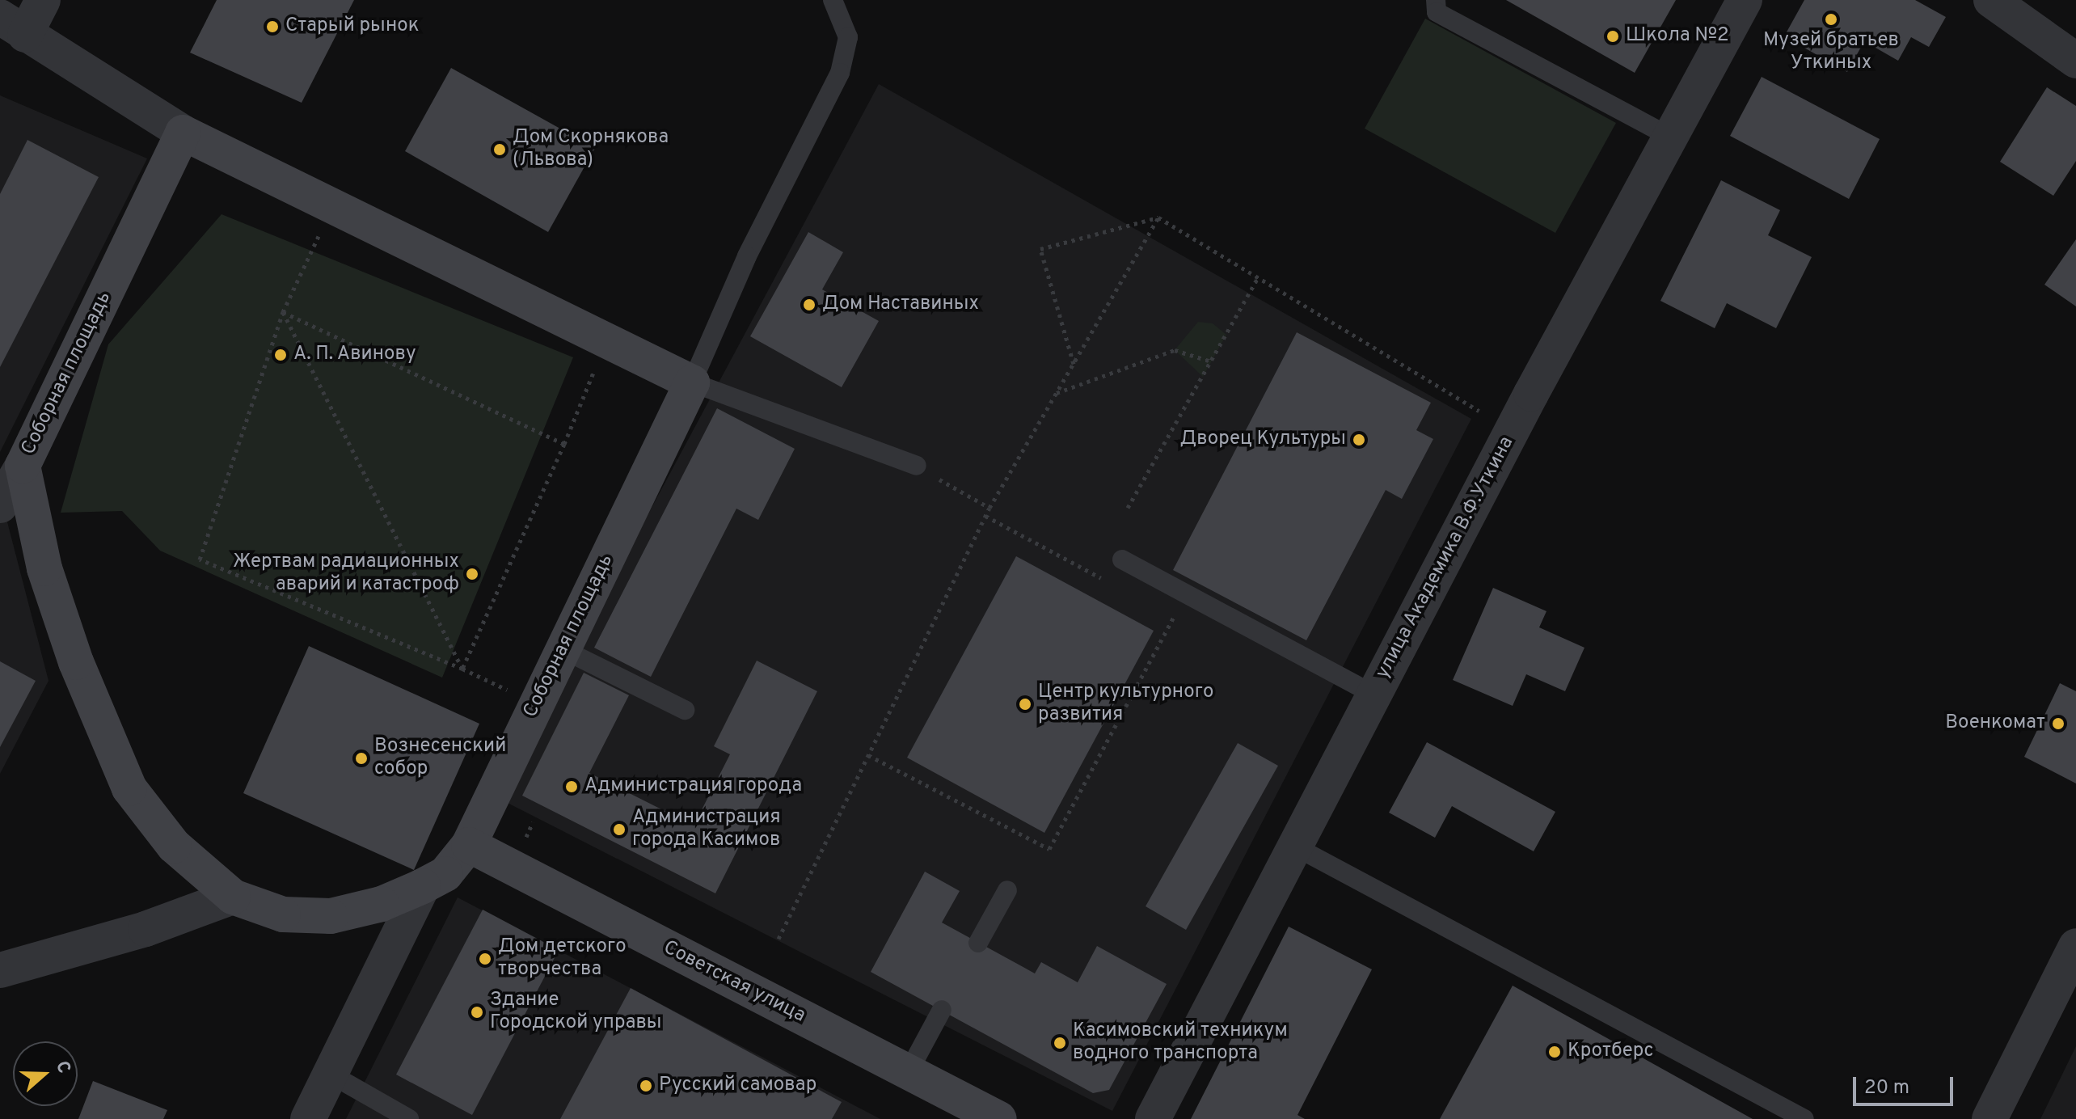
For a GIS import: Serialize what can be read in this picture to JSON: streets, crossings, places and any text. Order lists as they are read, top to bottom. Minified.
{"streets":{"street":["Соборная площадь","улица Академика В.Ф.Уткина","Советская улица"]},"crossings":[["Соборная площадь","Советская улица"]],"places":["Музей братьев Уткиных","Старый рынок","Школа №2","Дом Скорнякова (Львова)","Дом Наставиных","А. П. Авинову","Дворец Культуры","Жертвам радиационных аварий и катастроф","Центр культурного развития","Военкомат","Вознесенский собор","Администрация города","Администрация города Касимов","Дом детского творчества","Здание Городской управы","Касимовский техникум водного транспорта","Кротберс","Русский самовар"],"scale_bar":"20 m","north":"right"}
